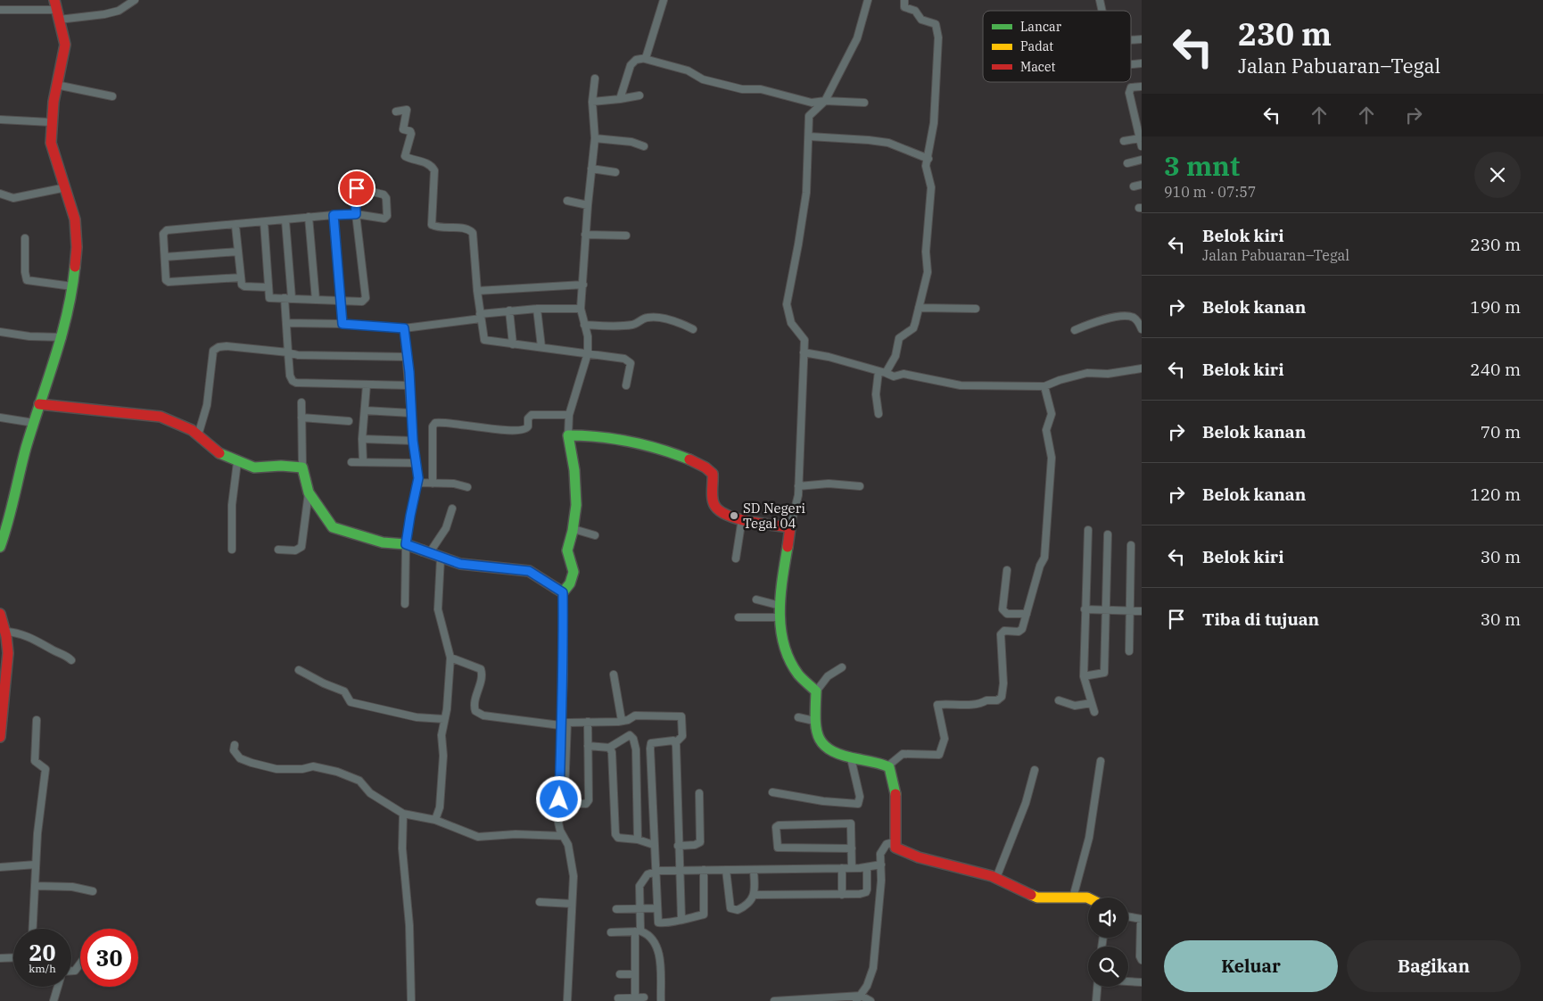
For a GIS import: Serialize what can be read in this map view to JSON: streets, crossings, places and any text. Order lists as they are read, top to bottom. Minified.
{"places":["SD Negeri Tegal 04"],"legend":["Lancar","Padat","Macet"],"page":{"turn":["230 m","Jalan Pabuaran–Tegal"],"heading":["3 mnt","910 m · 07:57"],"list":[{"name":"Belok kiri","note":"Jalan Pabuaran–Tegal","value":"230 m"},{"name":"Belok kanan","value":"190 m"},{"name":"Belok kiri","value":"240 m"},{"name":"Belok kanan","value":"70 m"},{"name":"Belok kanan","value":"120 m"},{"name":"Belok kiri","value":"30 m"},{"name":"Tiba di tujuan","value":"30 m"}],"speed":"20 km/h","limit":"30","buttons":["Keluar","Bagikan"]}}
